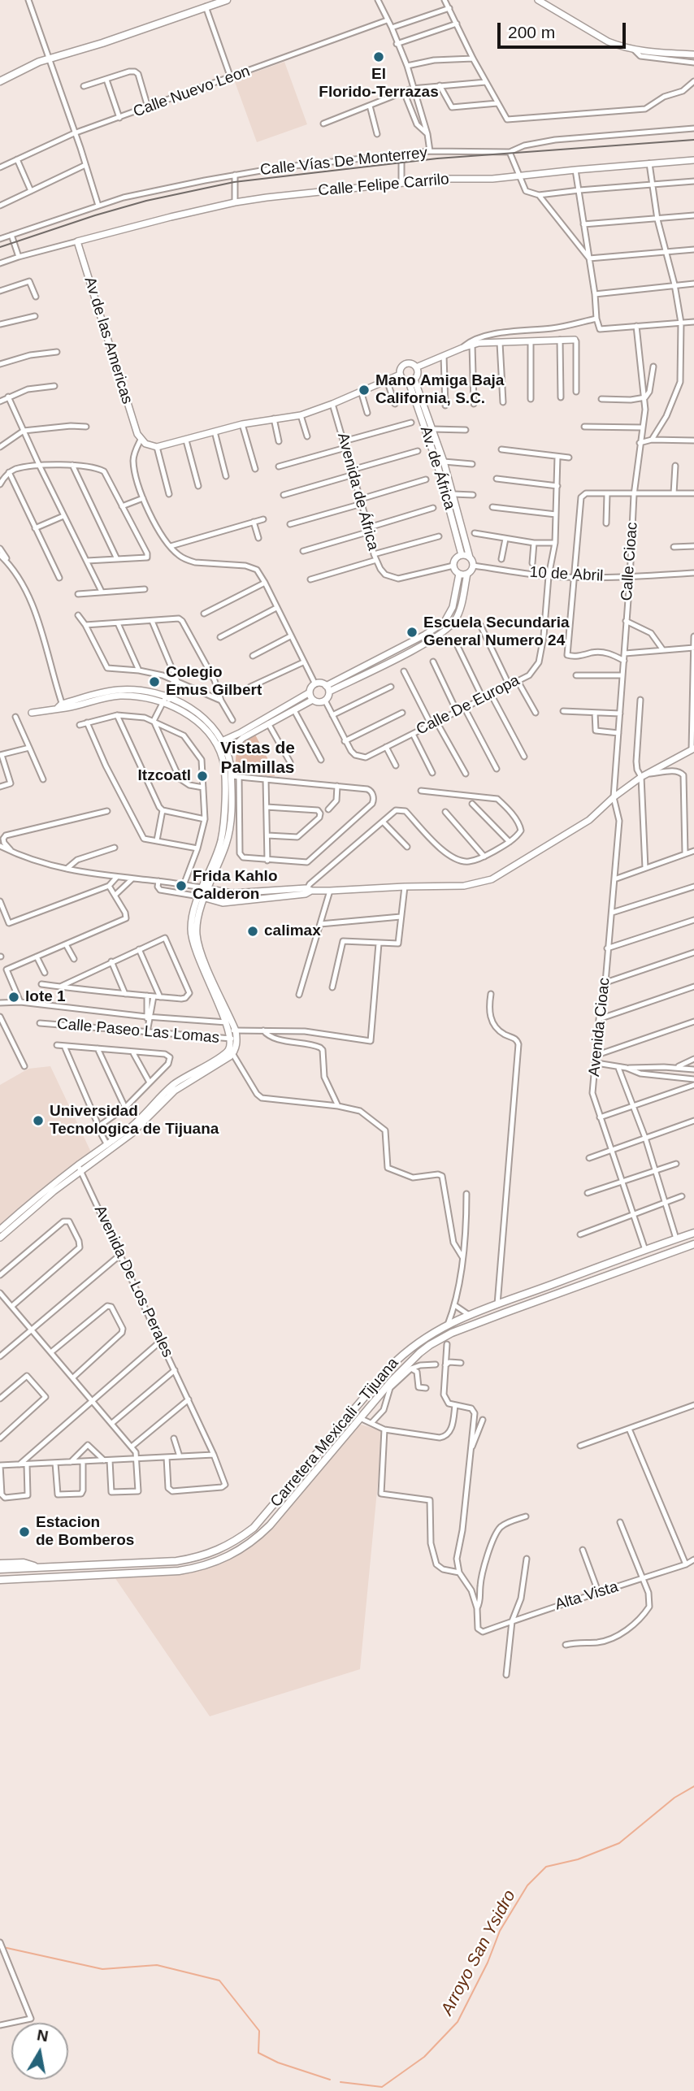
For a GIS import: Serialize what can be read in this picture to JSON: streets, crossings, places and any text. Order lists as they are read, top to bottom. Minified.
{"streets":{"main road":["Carretera Mexicali - Tijuana"],"street":["Calle Nuevo Leon","Calle Vías De Monterrey","Calle Felipe Carrilo","Av de las Americas","Av. de África","Avenida de África","Calle Cioac","10 de Abril","Calle De Europa","Avenida Cioac","Calle Paseo Las Lomas","Avenida De Los Perales","Alta Vista"]},"crossings":[["Calle Felipe Carrilo","Av de las Americas"],["Av. de África","Avenida de África"],["Av. de África","10 de Abril"],["Avenida de África","10 de Abril"],["Calle Cioac","10 de Abril"],["Calle Cioac","Avenida Cioac"],["10 de Abril","Calle De Europa"],["Avenida Cioac","Carretera Mexicali - Tijuana"]],"districts":["Vistas de Palmillas"],"water":["Arroyo San Ysidro"],"places":["El Florido-Terrazas","Mano Amiga Baja California, S.C.","Escuela Secundaria General Numero 24","Colegio Emus Gilbert","Itzcoatl","Frida Kahlo Calderon","calimax","lote 1","Universidad Tecnologica de Tijuana","Estacion de Bomberos"],"scale_bar":"200 m","north":"top"}
